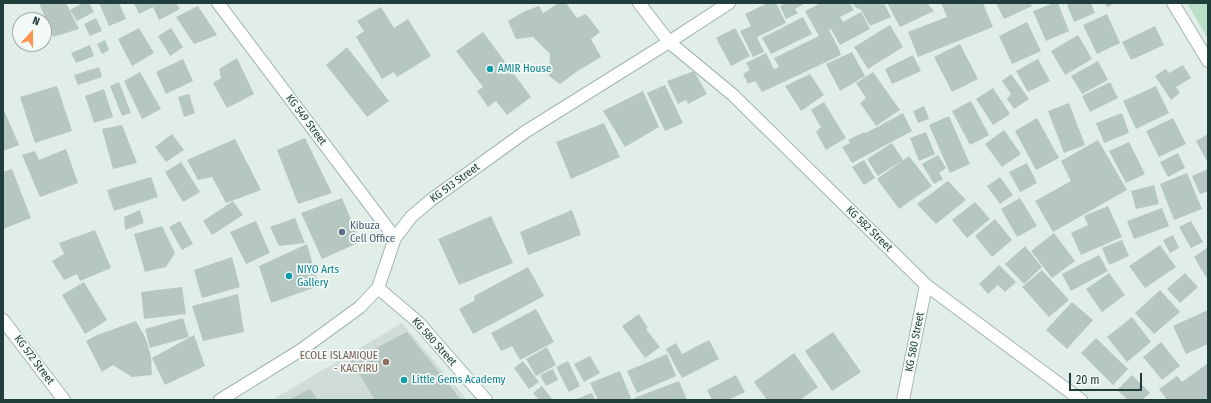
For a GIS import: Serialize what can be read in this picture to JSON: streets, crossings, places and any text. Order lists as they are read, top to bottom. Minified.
{"streets":{"street":["KG 549 Street","KG 513 Street","KG 582 Street","KG 580 Street","KG 572 Street"]},"crossings":[["KG 549 Street","KG 513 Street"],["KG 513 Street","KG 582 Street"],["KG 513 Street","KG 580 Street"],["KG 582 Street","KG 580 Street"]],"places":["AMIR House","Kibuza Cell Office","NIYO Arts Gallery","ECOLE ISLAMIQUE - KACYIRU","Little Gems Academy"],"scale_bar":"20 m","north":"top"}
